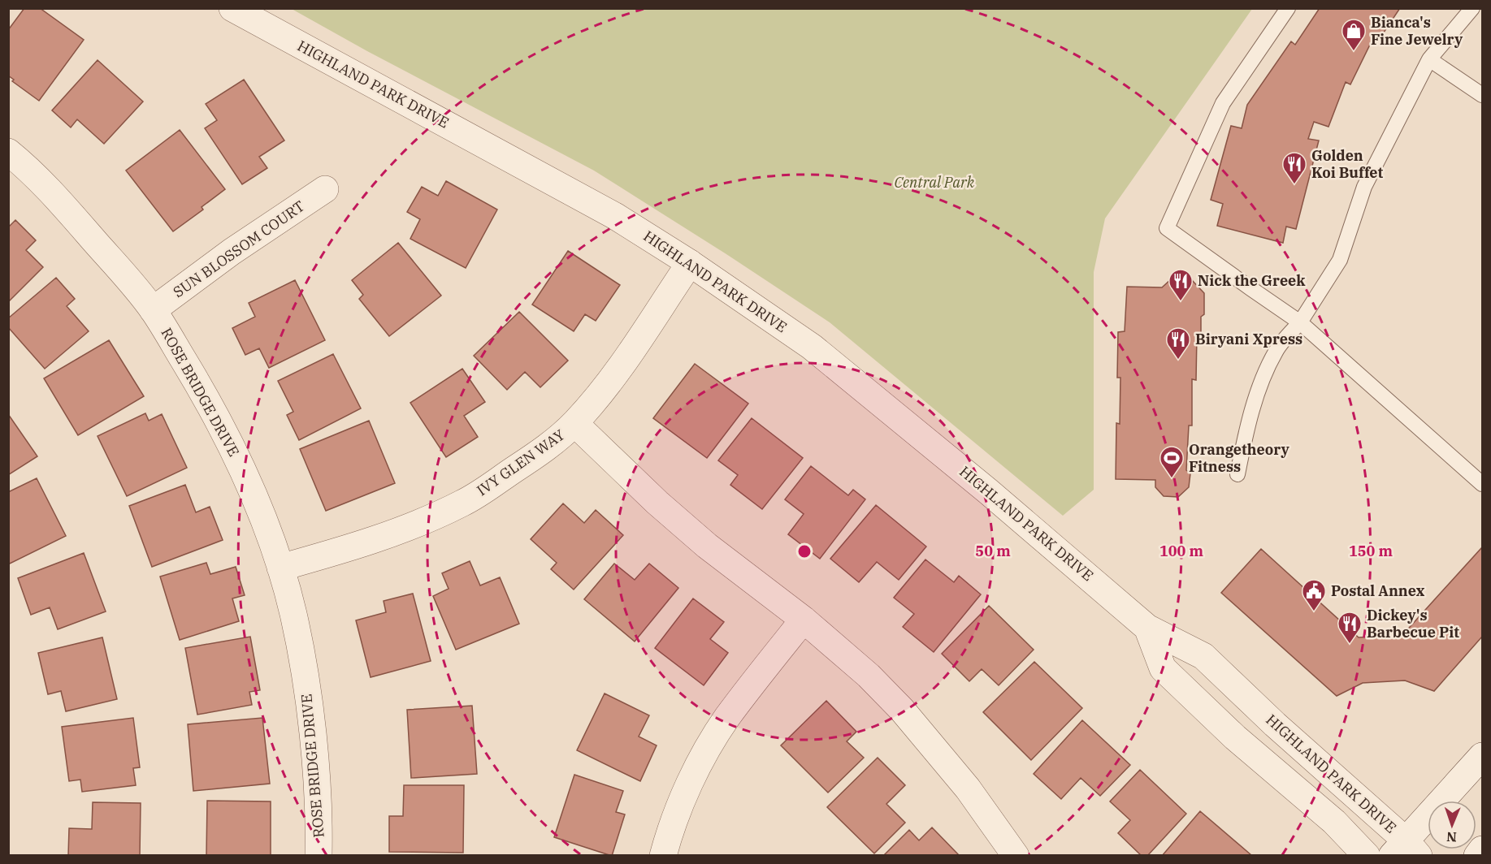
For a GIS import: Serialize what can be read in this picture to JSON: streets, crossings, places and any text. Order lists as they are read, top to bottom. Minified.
{"streets":{"street":["HIGHLAND PARK DRIVE","SUN BLOSSOM COURT","ROSE BRIDGE DRIVE","IVY GLEN WAY"]},"crossings":[["HIGHLAND PARK DRIVE","IVY GLEN WAY"],["SUN BLOSSOM COURT","ROSE BRIDGE DRIVE"],["ROSE BRIDGE DRIVE","IVY GLEN WAY"]],"parks":["Central Park"],"places":{"shop":["Bianca's Fine Jewelry"],"restaurant":["Golden Koi Buffet","Nick the Greek","Biryani Xpress","Dickey's Barbecue Pit"],"sports":["Orangetheory Fitness"],"public building":["Postal Annex"]},"north":"bottom","rings":["50 m","100 m","150 m"]}
